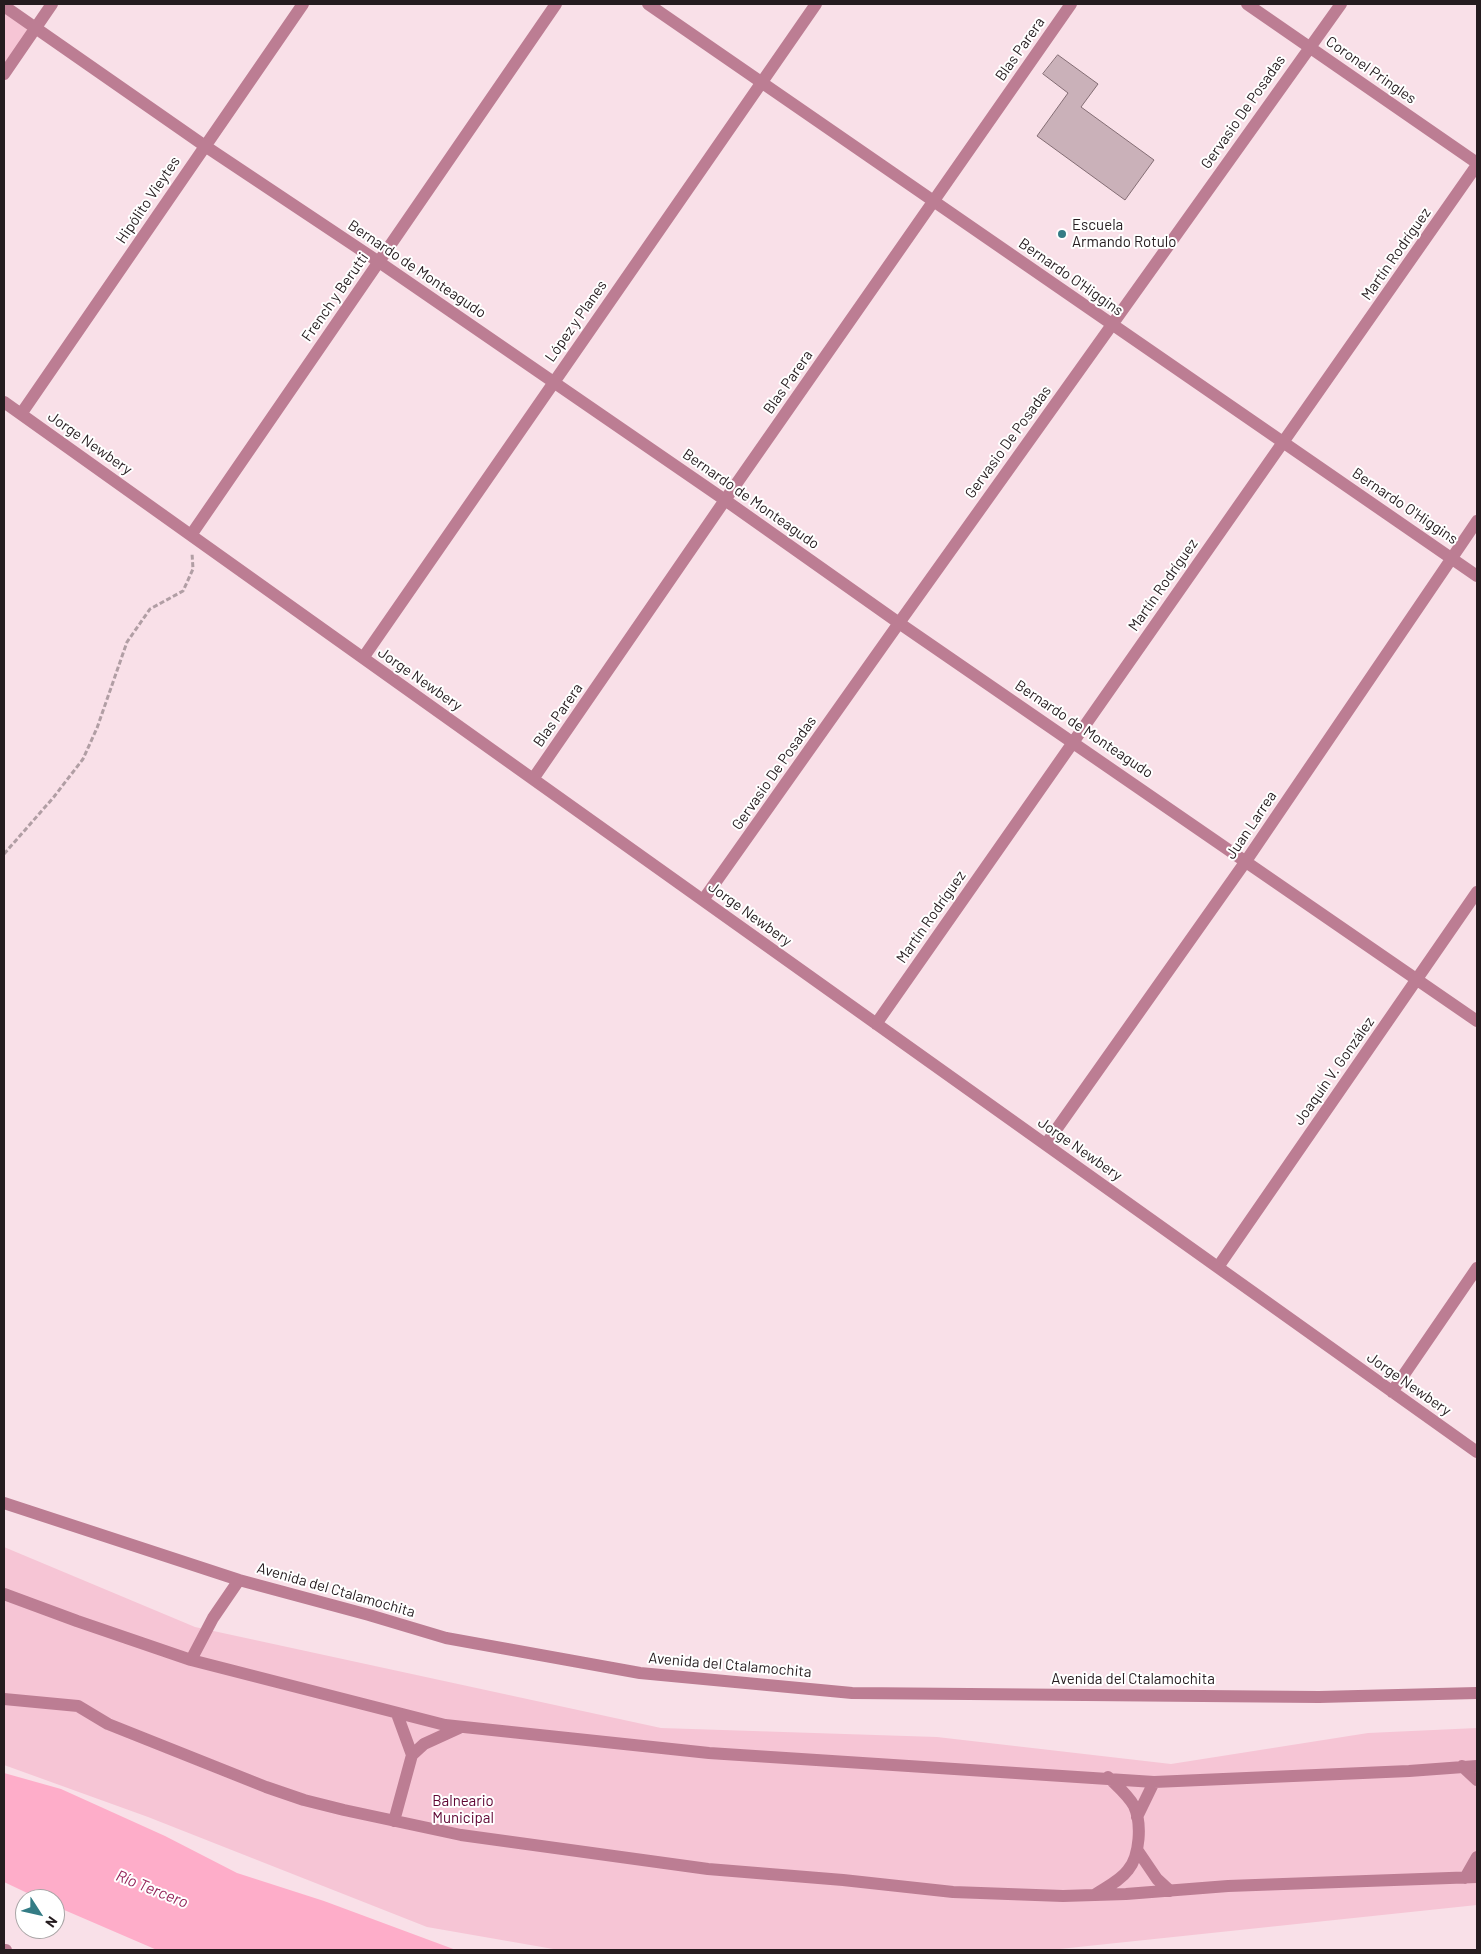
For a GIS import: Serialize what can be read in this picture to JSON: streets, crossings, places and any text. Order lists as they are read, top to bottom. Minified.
{"streets":{"street":["Blas Parera","Coronel Pringles","Gervasio De Posadas","Hipólito Vieytes","Martín Rodríguez","Bernardo de Monteagudo","Bernardo O'Higgins","French y Berutti","López y Planes","Jorge Newbery","Juan Larrea","Joaquín V. González","Avenida del Ctalamochita"]},"crossings":[["Blas Parera","Bernardo de Monteagudo"],["Blas Parera","Bernardo O'Higgins"],["Blas Parera","Jorge Newbery"],["Coronel Pringles","Gervasio De Posadas"],["Coronel Pringles","Martín Rodríguez"],["Gervasio De Posadas","Bernardo de Monteagudo"],["Gervasio De Posadas","Bernardo O'Higgins"],["Gervasio De Posadas","Jorge Newbery"],["Hipólito Vieytes","Bernardo de Monteagudo"],["Hipólito Vieytes","Jorge Newbery"],["Martín Rodríguez","Bernardo de Monteagudo"],["Martín Rodríguez","Bernardo O'Higgins"],["Martín Rodríguez","Jorge Newbery"],["Bernardo de Monteagudo","French y Berutti"],["Bernardo de Monteagudo","López y Planes"],["Bernardo de Monteagudo","Juan Larrea"],["Bernardo de Monteagudo","Joaquín V. González"],["Bernardo O'Higgins","López y Planes"],["Bernardo O'Higgins","Juan Larrea"],["French y Berutti","Jorge Newbery"],["López y Planes","Jorge Newbery"],["Jorge Newbery","Juan Larrea"],["Jorge Newbery","Joaquín V. González"]],"water":["Río Tercero"],"parks":["Balneario Municipal"],"places":["Escuela Armando Rotulo"],"north":"bottom right"}
